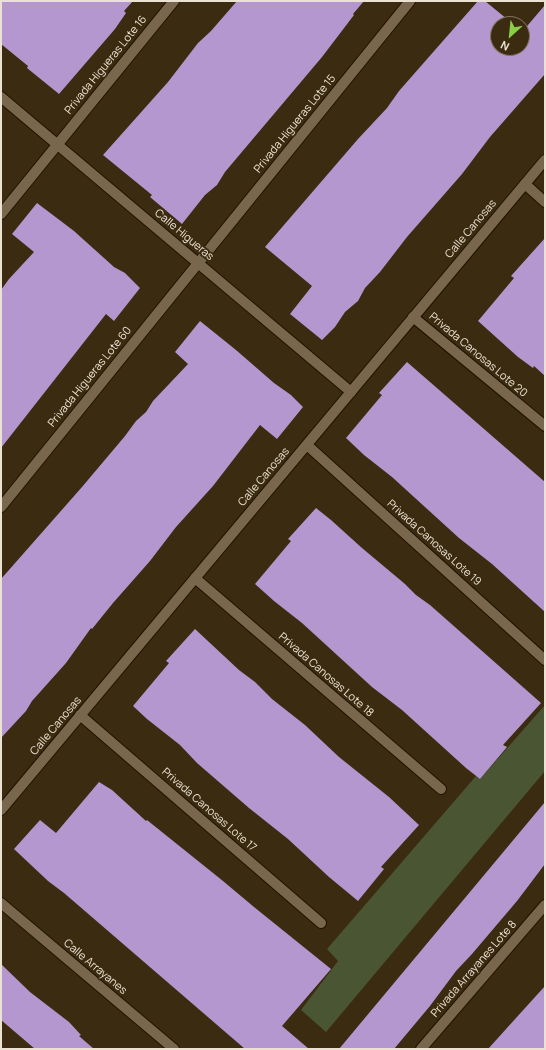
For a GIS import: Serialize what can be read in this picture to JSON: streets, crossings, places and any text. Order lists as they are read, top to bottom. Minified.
{"streets":{"street":["Privada Higueras Lote 16","Privada Higueras Lote 15","Calle Canosas","Calle Higueras","Privada Canosas Lote 20","Privada Higueras Lote 60","Privada Canosas Lote 19","Privada Canosas Lote 18","Privada Canosas Lote 17","Calle Arrayanes","Privada Arrayanes Lote 8"]},"crossings":[["Privada Higueras Lote 16","Calle Higueras"],["Privada Higueras Lote 15","Calle Higueras"],["Privada Higueras Lote 15","Privada Higueras Lote 60"],["Calle Canosas","Calle Higueras"],["Calle Canosas","Privada Canosas Lote 20"],["Calle Canosas","Privada Canosas Lote 19"],["Calle Canosas","Privada Canosas Lote 18"],["Calle Canosas","Privada Canosas Lote 17"],["Calle Higueras","Privada Higueras Lote 60"]],"north":"bottom left"}
